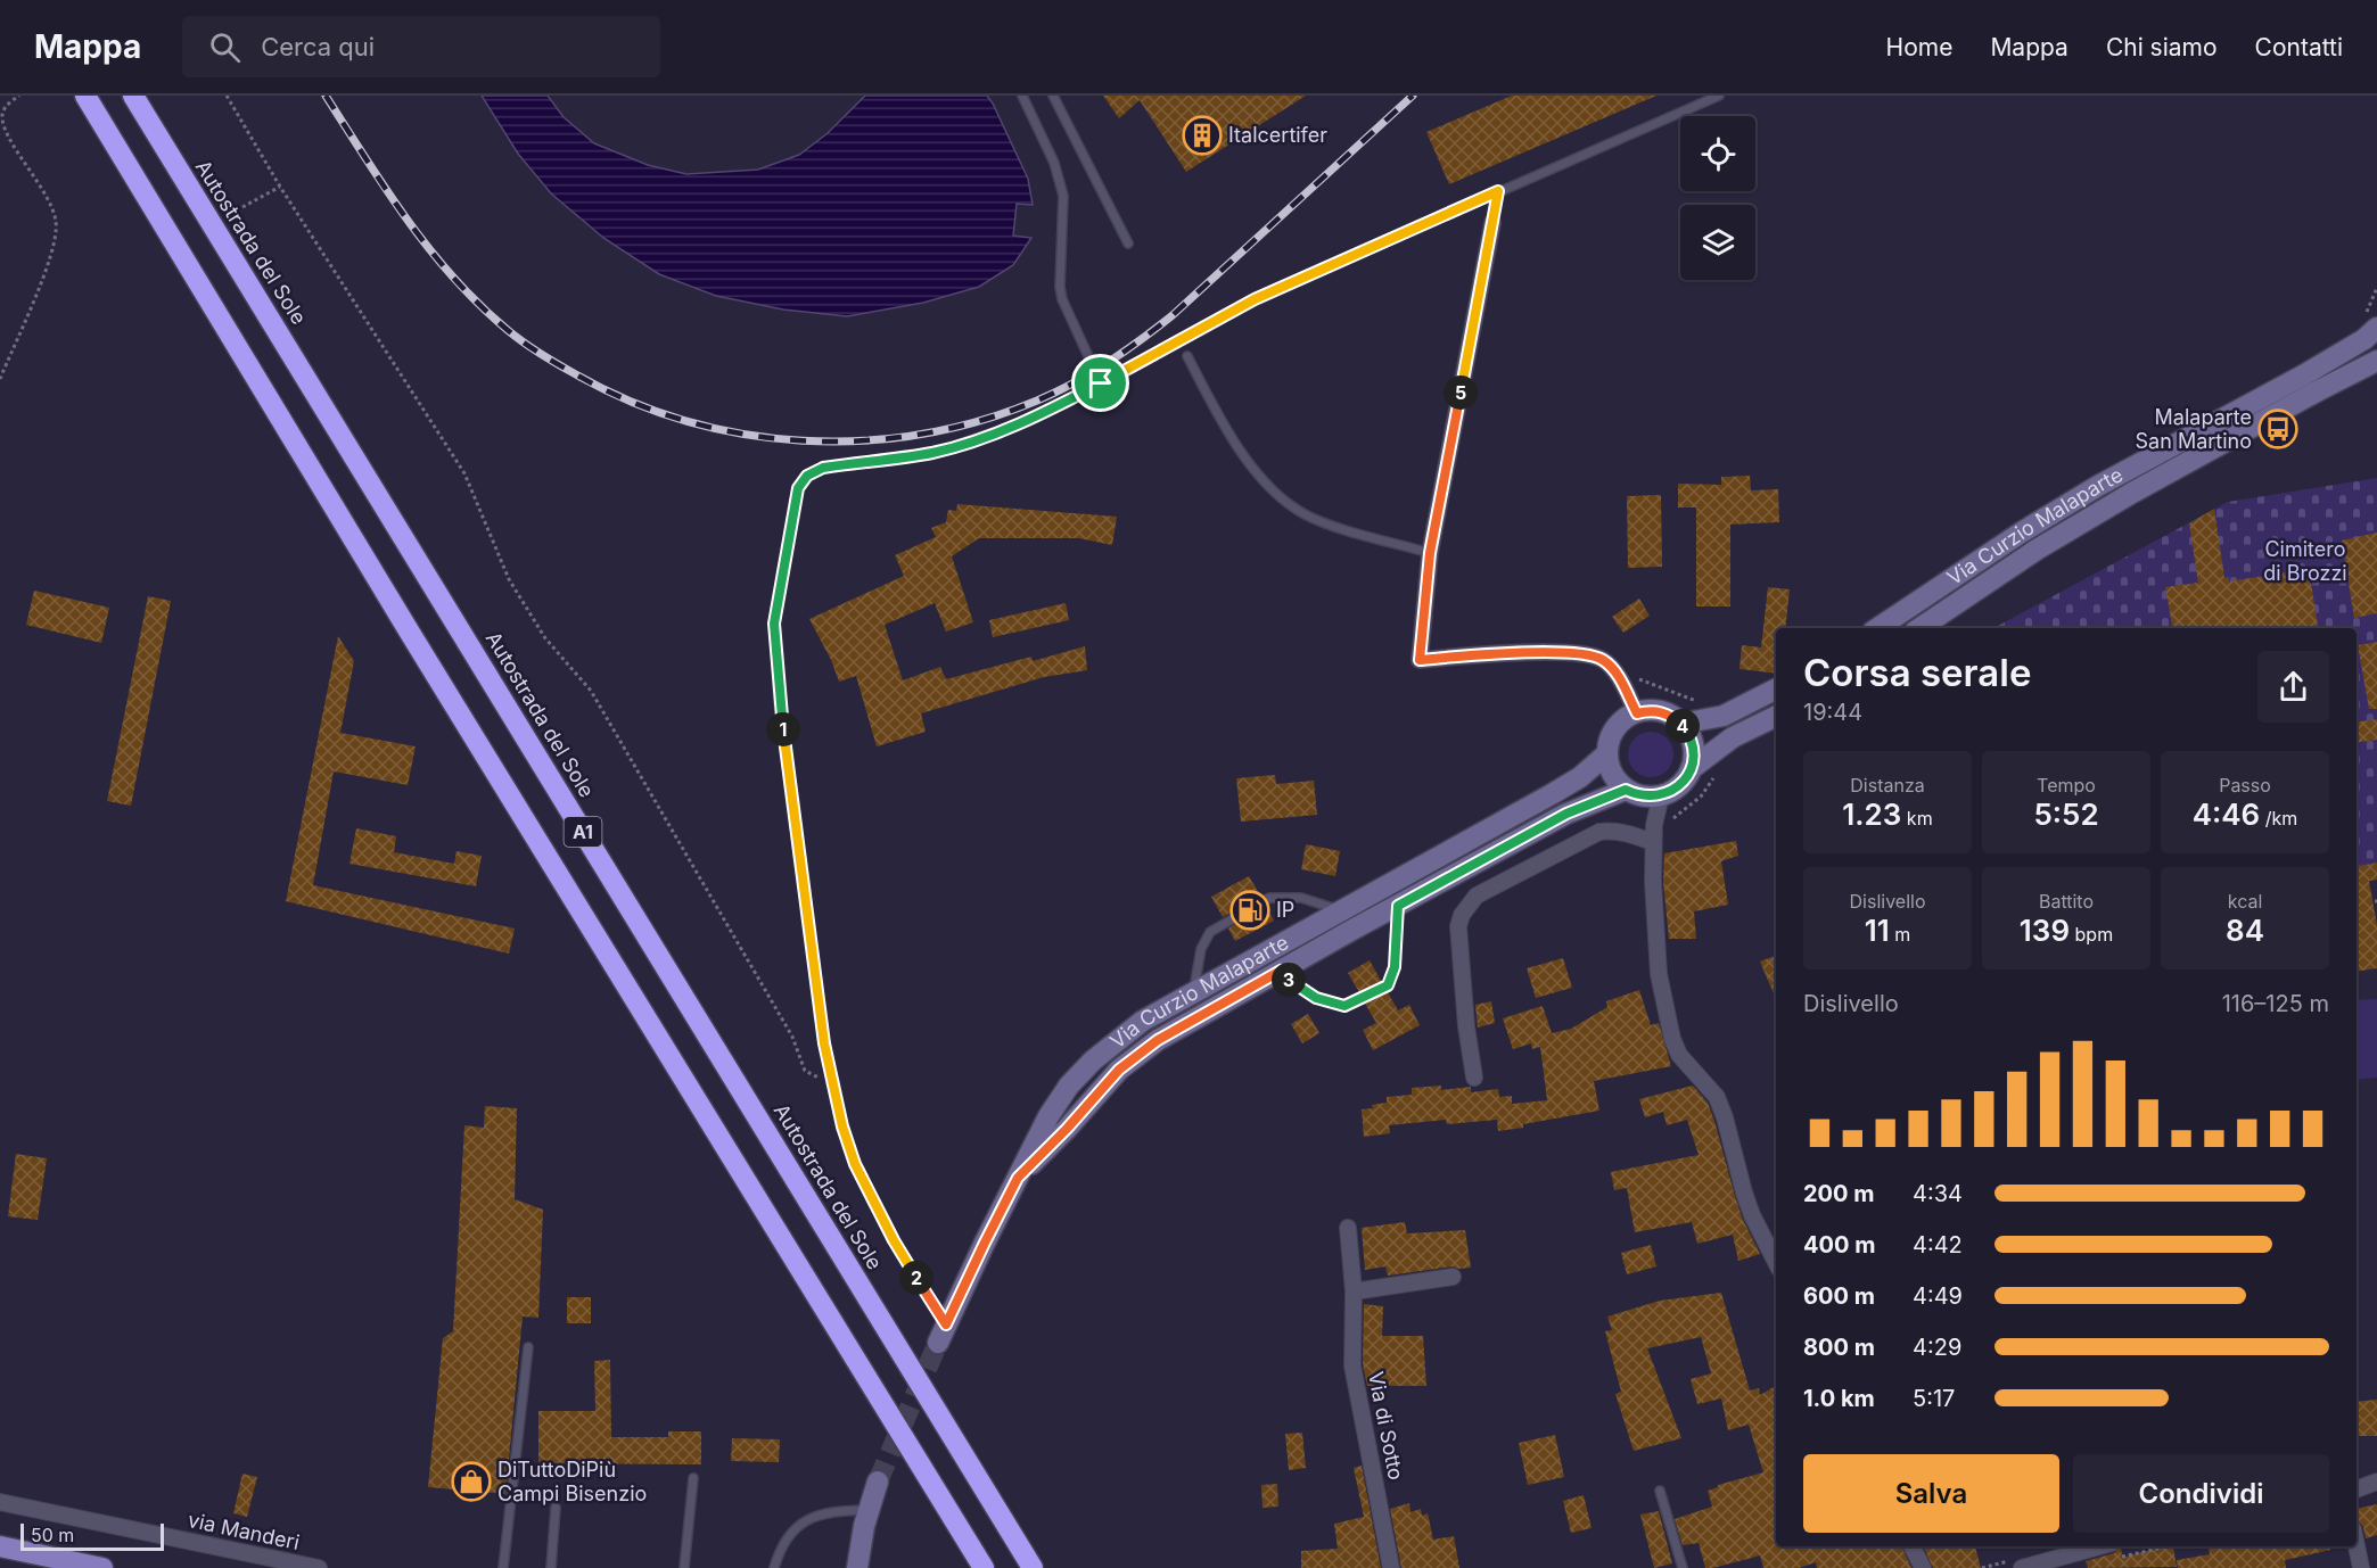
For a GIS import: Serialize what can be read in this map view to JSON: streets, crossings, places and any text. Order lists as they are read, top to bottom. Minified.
{"streets":{"highway":["Autostrada del Sole","A1"],"street":["Via Curzio Malaparte","Via di Sotto","via Manderi"]},"parks":["Cimitero di Brozzi"],"places":{"building":["Italcertifer"],"bus stop":["Malaparte San Martino"],"fuel station":["IP"],"shop":["DiTuttoDiPiù Campi Bisenzio"]},"scale_bar":"50 m","page":{"header":"Mappa","search":"Cerca qui","nav":["Home","Mappa","Chi siamo","Contatti"],"pins":["5","4","1","3","2"],"heading":["Corsa serale","19:44"],"stats":[["Distanza","1.23 km"],["Tempo","5:52"],["Passo","4:46 /km"],["Dislivello","11 m"],["Battito","139 bpm"],["kcal","84"]],"chart":["Dislivello","116–125 m"],"list":[{"name":"200 m","note":"4:34"},{"name":"400 m","note":"4:42"},{"name":"600 m","note":"4:49"},{"name":"800 m","note":"4:29"},{"name":"1.0 km","note":"5:17"}],"buttons":["Salva","Condividi"],"scale":"50 m"}}
